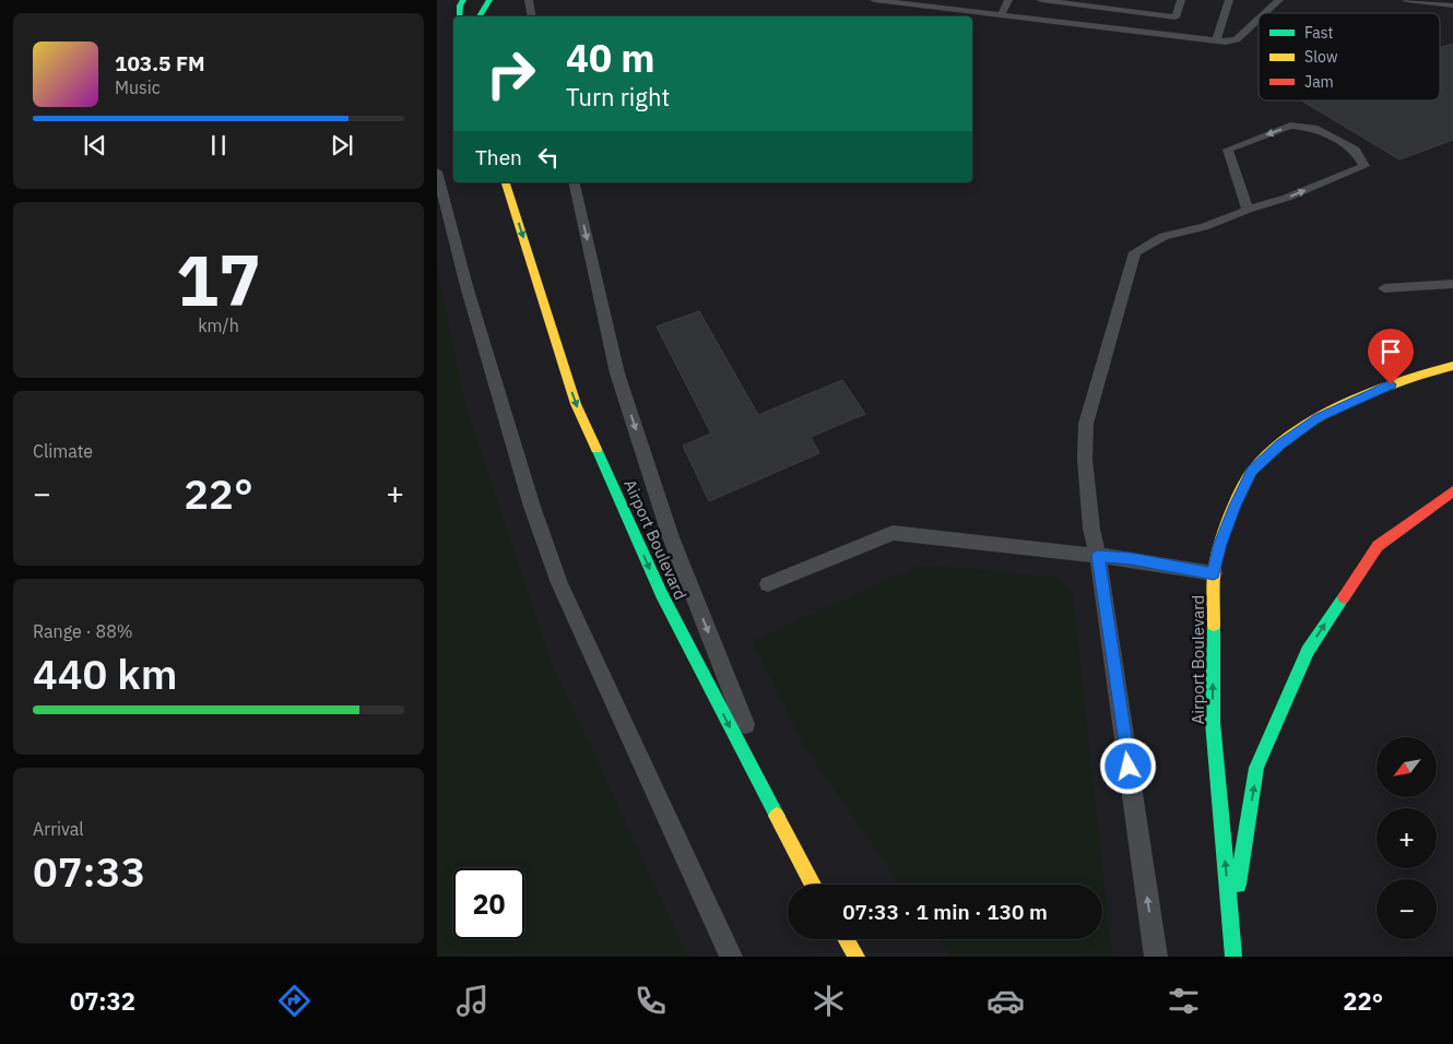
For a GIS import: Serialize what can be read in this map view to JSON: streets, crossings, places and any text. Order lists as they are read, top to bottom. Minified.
{"streets":{"street":["Airport Boulevard"]},"legend":["Fast","Slow","Jam"],"north":"bottom left","page":{"turn":["40 m","Turn right"],"song":["103.5 FM","Music"],"then":"Then","tile":[["17","km/h"],"Climate",["Range · 88%","440 km"],["Arrival","07:33"]],"heat":["−","22°","+"],"map_buttons":["+","−"],"limit":"20","trip":"07:33 · 1 min · 130 m","tabs":["07:32","22°"]}}
